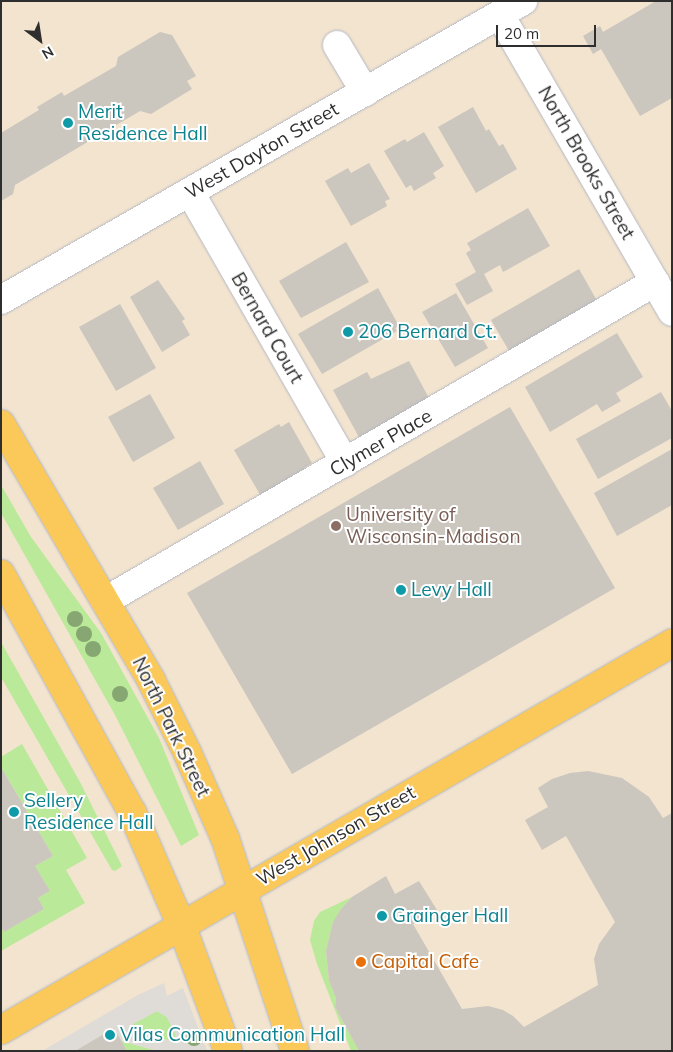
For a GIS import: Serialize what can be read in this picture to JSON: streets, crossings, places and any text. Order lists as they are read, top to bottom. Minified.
{"streets":{"main road":["North Park Street","West Johnson Street"],"street":["West Dayton Street","North Brooks Street","Bernard Court","Clymer Place"]},"crossings":[["West Dayton Street","North Brooks Street"],["West Dayton Street","Bernard Court"],["North Brooks Street","Clymer Place"],["Bernard Court","Clymer Place"],["Clymer Place","North Park Street"],["North Park Street","West Johnson Street"]],"places":["Merit Residence Hall","206 Bernard Ct.","University of Wisconsin-Madison","Levy Hall","Sellery Residence Hall","Grainger Hall","Capital Cafe","Vilas Communication Hall"],"scale_bar":"20 m","north":"bottom right"}
